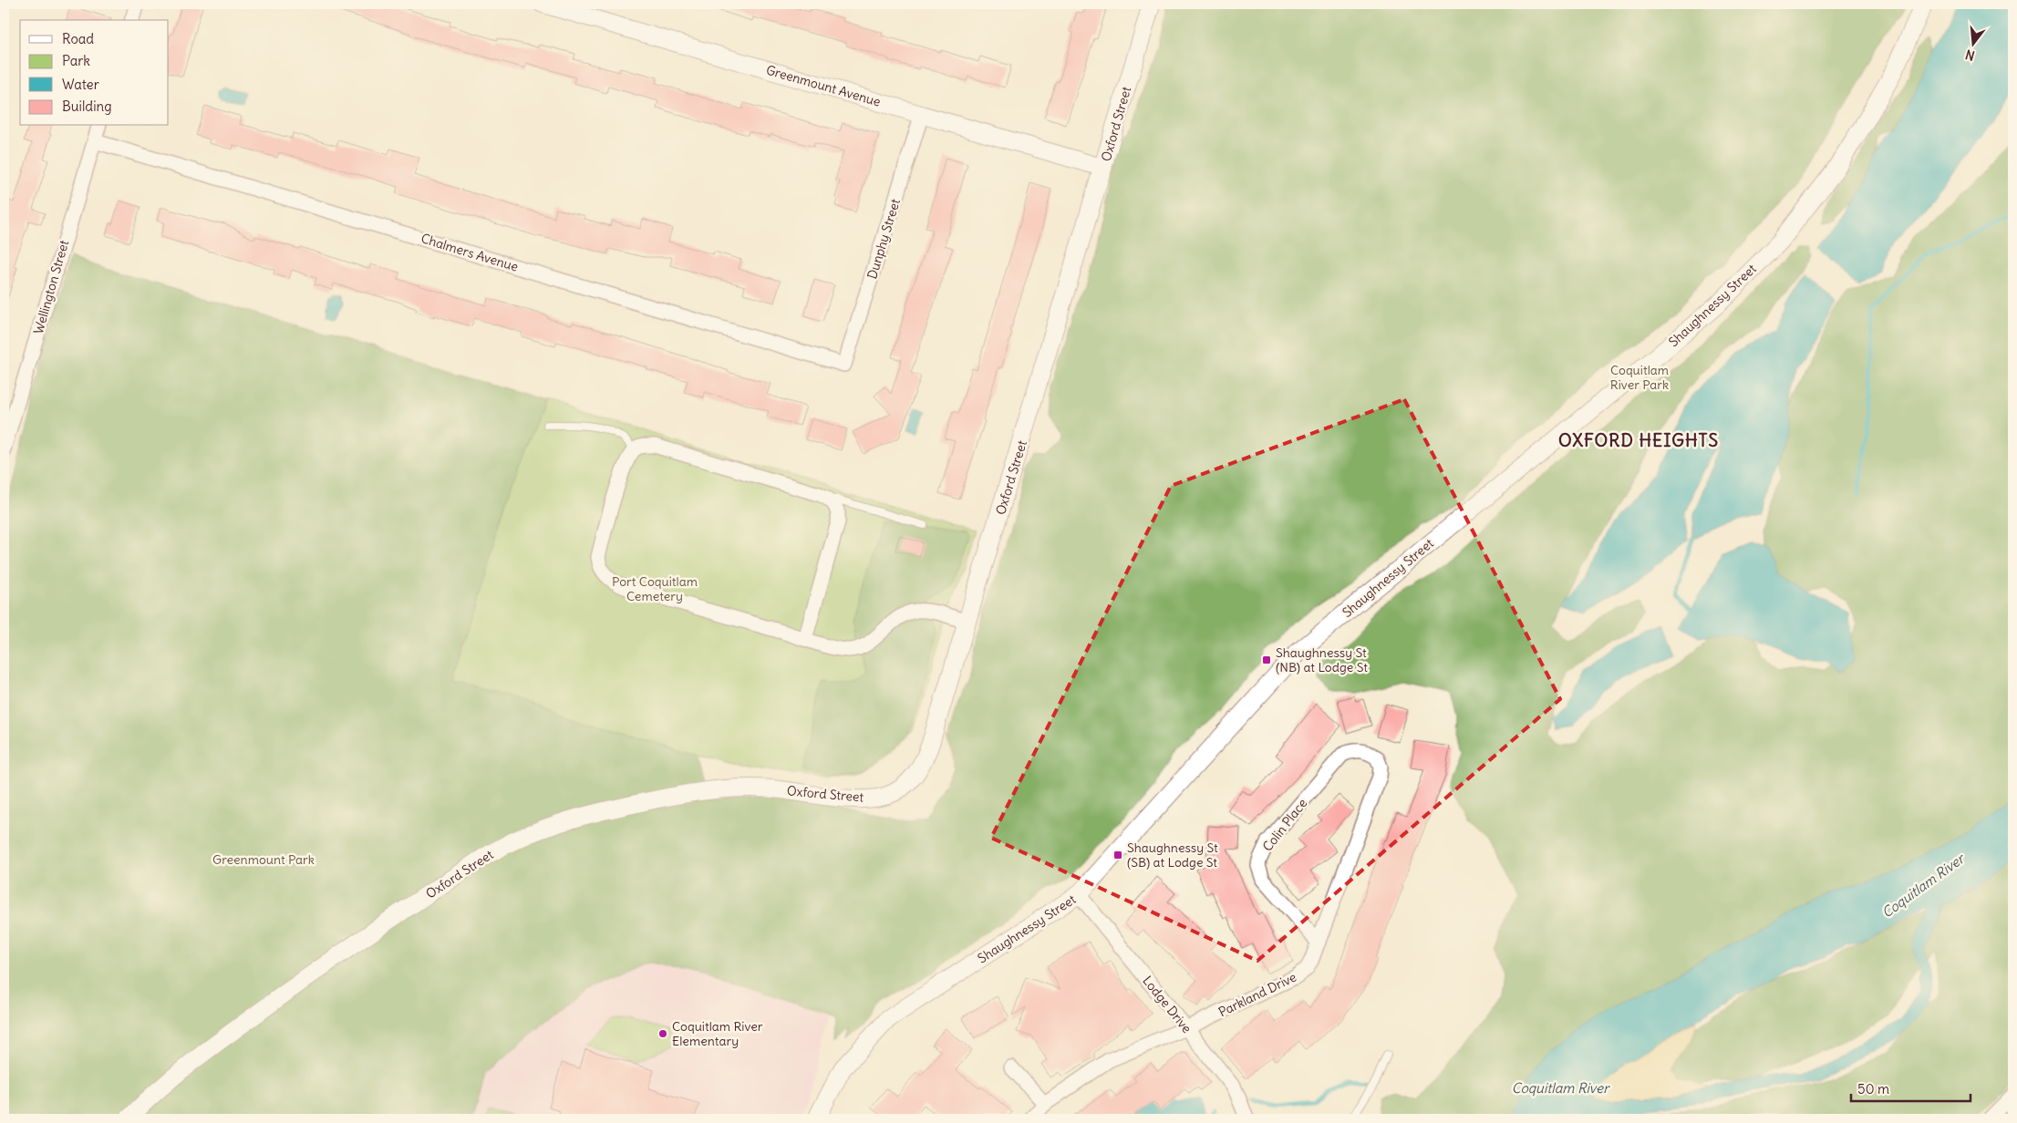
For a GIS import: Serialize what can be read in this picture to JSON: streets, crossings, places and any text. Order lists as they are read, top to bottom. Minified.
{"streets":{"street":["Greenmount Avenue","Oxford Street","Dunphy Street","Chalmers Avenue","Wellington Street","Shaughnessy Street","Colin Place","Parkland Drive","Lodge Drive"]},"crossings":[["Greenmount Avenue","Oxford Street"],["Greenmount Avenue","Dunphy Street"],["Dunphy Street","Chalmers Avenue"],["Chalmers Avenue","Wellington Street"],["Shaughnessy Street","Lodge Drive"],["Colin Place","Parkland Drive"],["Parkland Drive","Lodge Drive"]],"districts":["OXFORD HEIGHTS"],"water":["Coquitlam River"],"parks":["Coquitlam River Park","Port Coquitlam Cemetery","Greenmount Park"],"places":{"transit":["Shaughnessy St (NB) at Lodge St","Shaughnessy St (SB) at Lodge St"],"other":["Coquitlam River Elementary"]},"legend":["Road","Park","Water","Building"],"scale_bar":"50 m","north":"bottom"}
